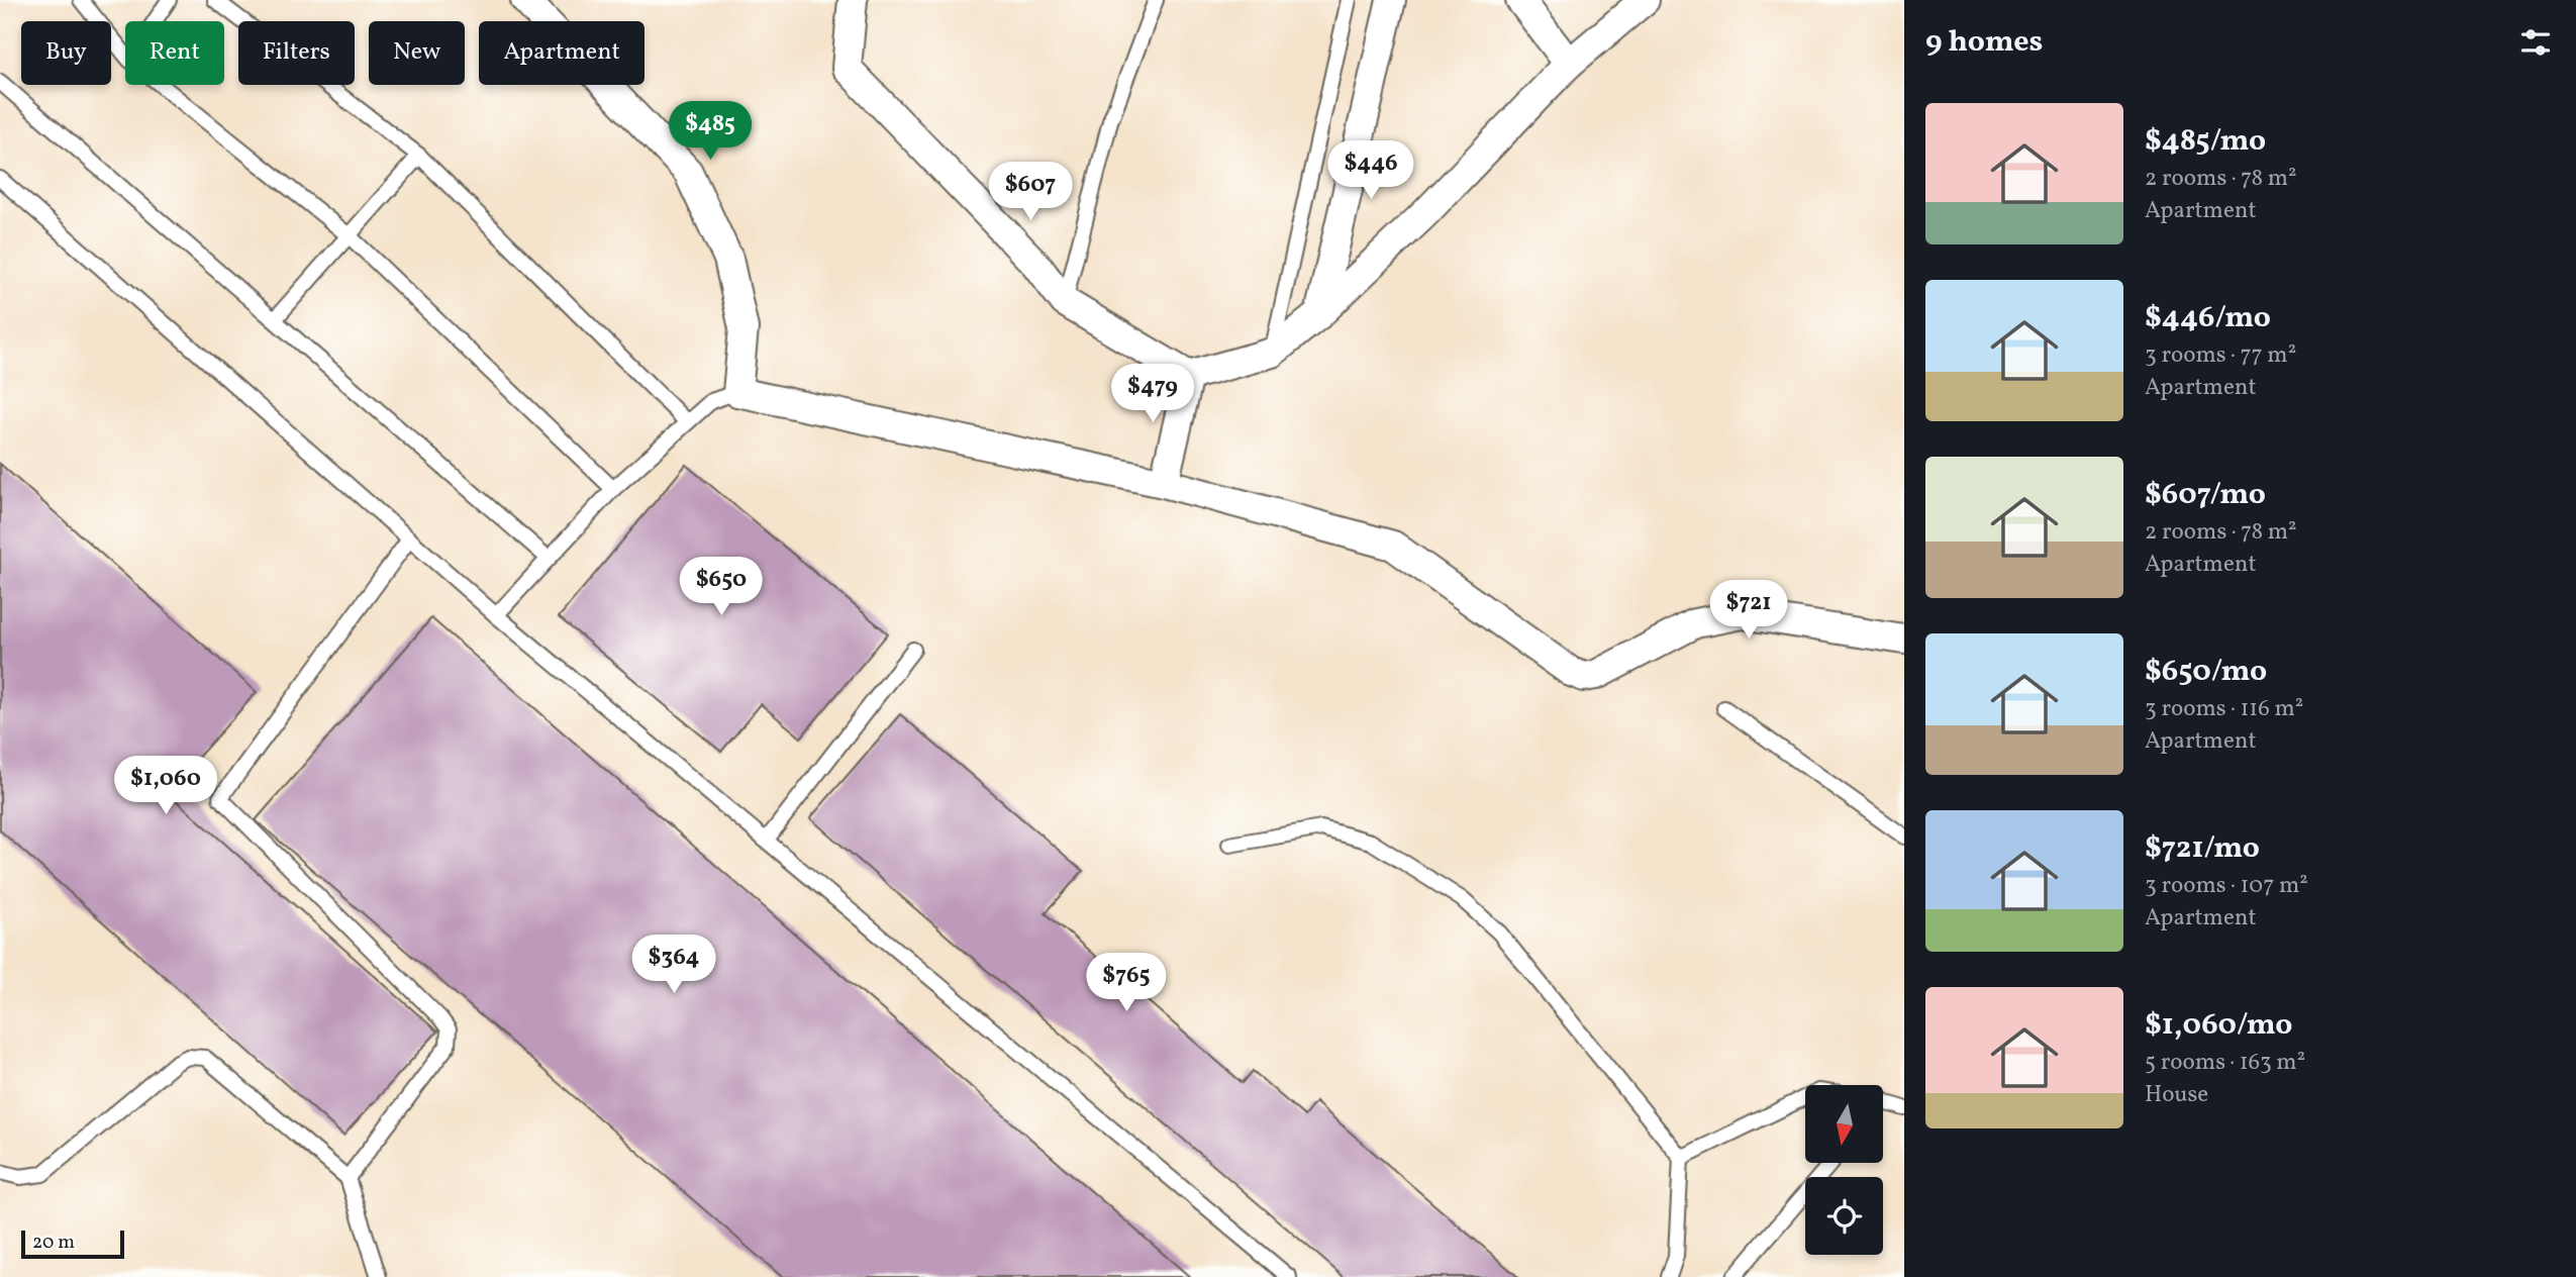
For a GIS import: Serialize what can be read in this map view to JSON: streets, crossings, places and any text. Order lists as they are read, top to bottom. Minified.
{"scale_bar":"20 m","north":"bottom","page":{"heading":"9 homes","chip":["Buy","Rent","Filters","New","Apartment"],"list":[{"name":"$485/mo","note":"2 rooms · 78 m² · Apartment"},{"name":"$446/mo","note":"3 rooms · 77 m² · Apartment"},{"name":"$607/mo","note":"2 rooms · 78 m² · Apartment"},{"name":"$650/mo","note":"3 rooms · 116 m² · Apartment"},{"name":"$721/mo","note":"3 rooms · 107 m² · Apartment"},{"name":"$1,060/mo","note":"5 rooms · 163 m² · House"}],"price":["$485","$446","$607","$479","$650","$721","$1,060","$364","$765"],"scale":"20 m"}}
